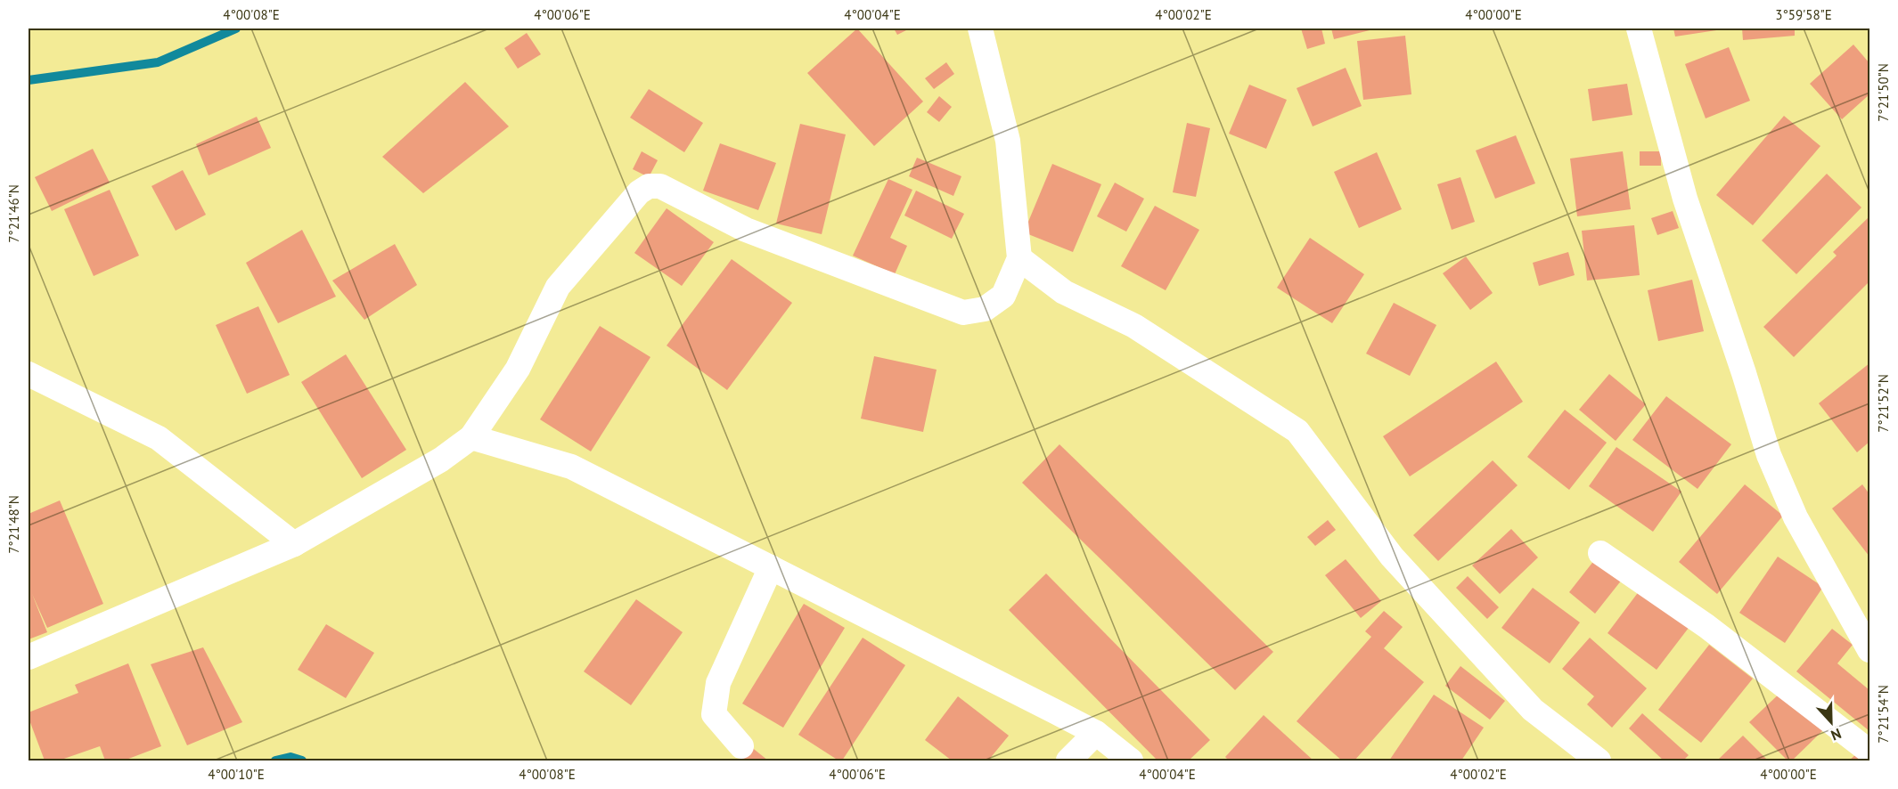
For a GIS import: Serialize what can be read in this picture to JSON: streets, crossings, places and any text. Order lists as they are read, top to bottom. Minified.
{"north":"bottom","coordinates":["4°00'08\"E","4°00'06\"E","4°00'04\"E","4°00'02\"E","4°00'00\"E","3°59'58\"E","7°21'50\"N","7°21'46\"N","7°21'52\"N","7°21'48\"N","7°21'54\"N","4°00'10\"E"]}
